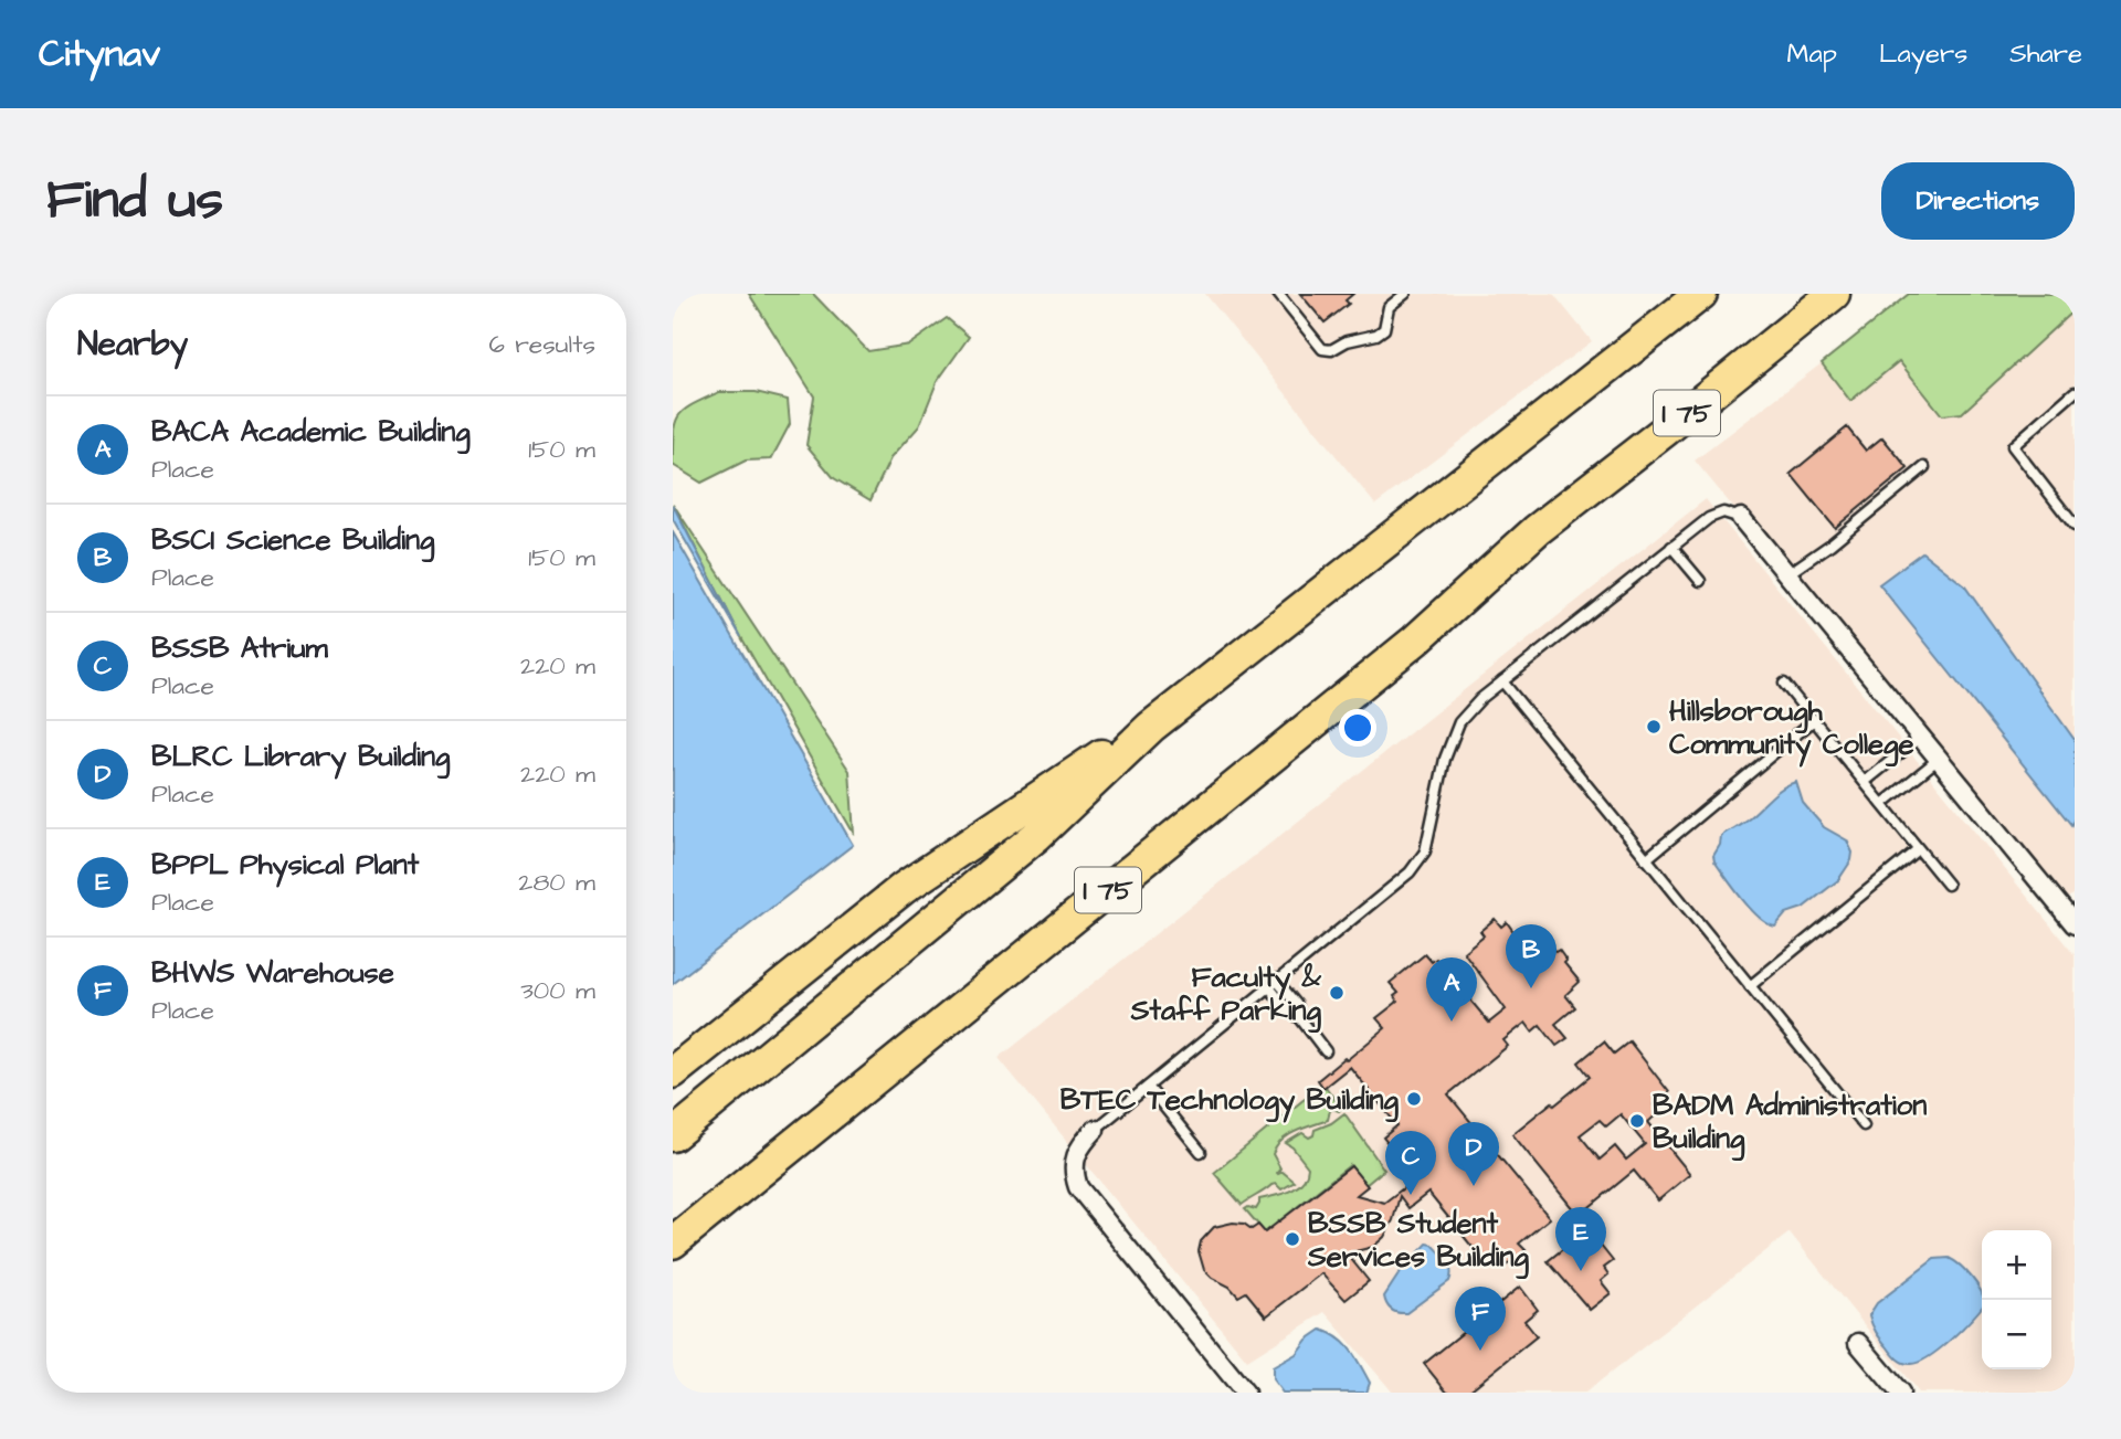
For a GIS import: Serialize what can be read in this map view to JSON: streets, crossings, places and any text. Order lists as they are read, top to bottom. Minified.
{"streets":{"highway":["I 75"]},"places":["Hillsborough Community College","Faculty & Staff Parking","BTEC Technology Building","BADM Administration Building","BSSB Student Services Building"],"page":{"header":"Citynav","nav":["Map","Layers","Share"],"buttons":"Directions","title":"Find us","heading":["Nearby","6 results"],"list":[{"mark":"A","name":"BACA Academic Building","note":"Place","value":"150 m"},{"mark":"B","name":"BSCI Science Building","note":"Place","value":"150 m"},{"mark":"C","name":"BSSB Atrium","note":"Place","value":"220 m"},{"mark":"D","name":"BLRC Library Building","note":"Place","value":"220 m"},{"mark":"E","name":"BPPL Physical Plant","note":"Place","value":"280 m"},{"mark":"F","name":"BHWS Warehouse","note":"Place","value":"300 m"}],"pins":["B","A","D","C","E","F"],"map_buttons":["+","−"]}}
